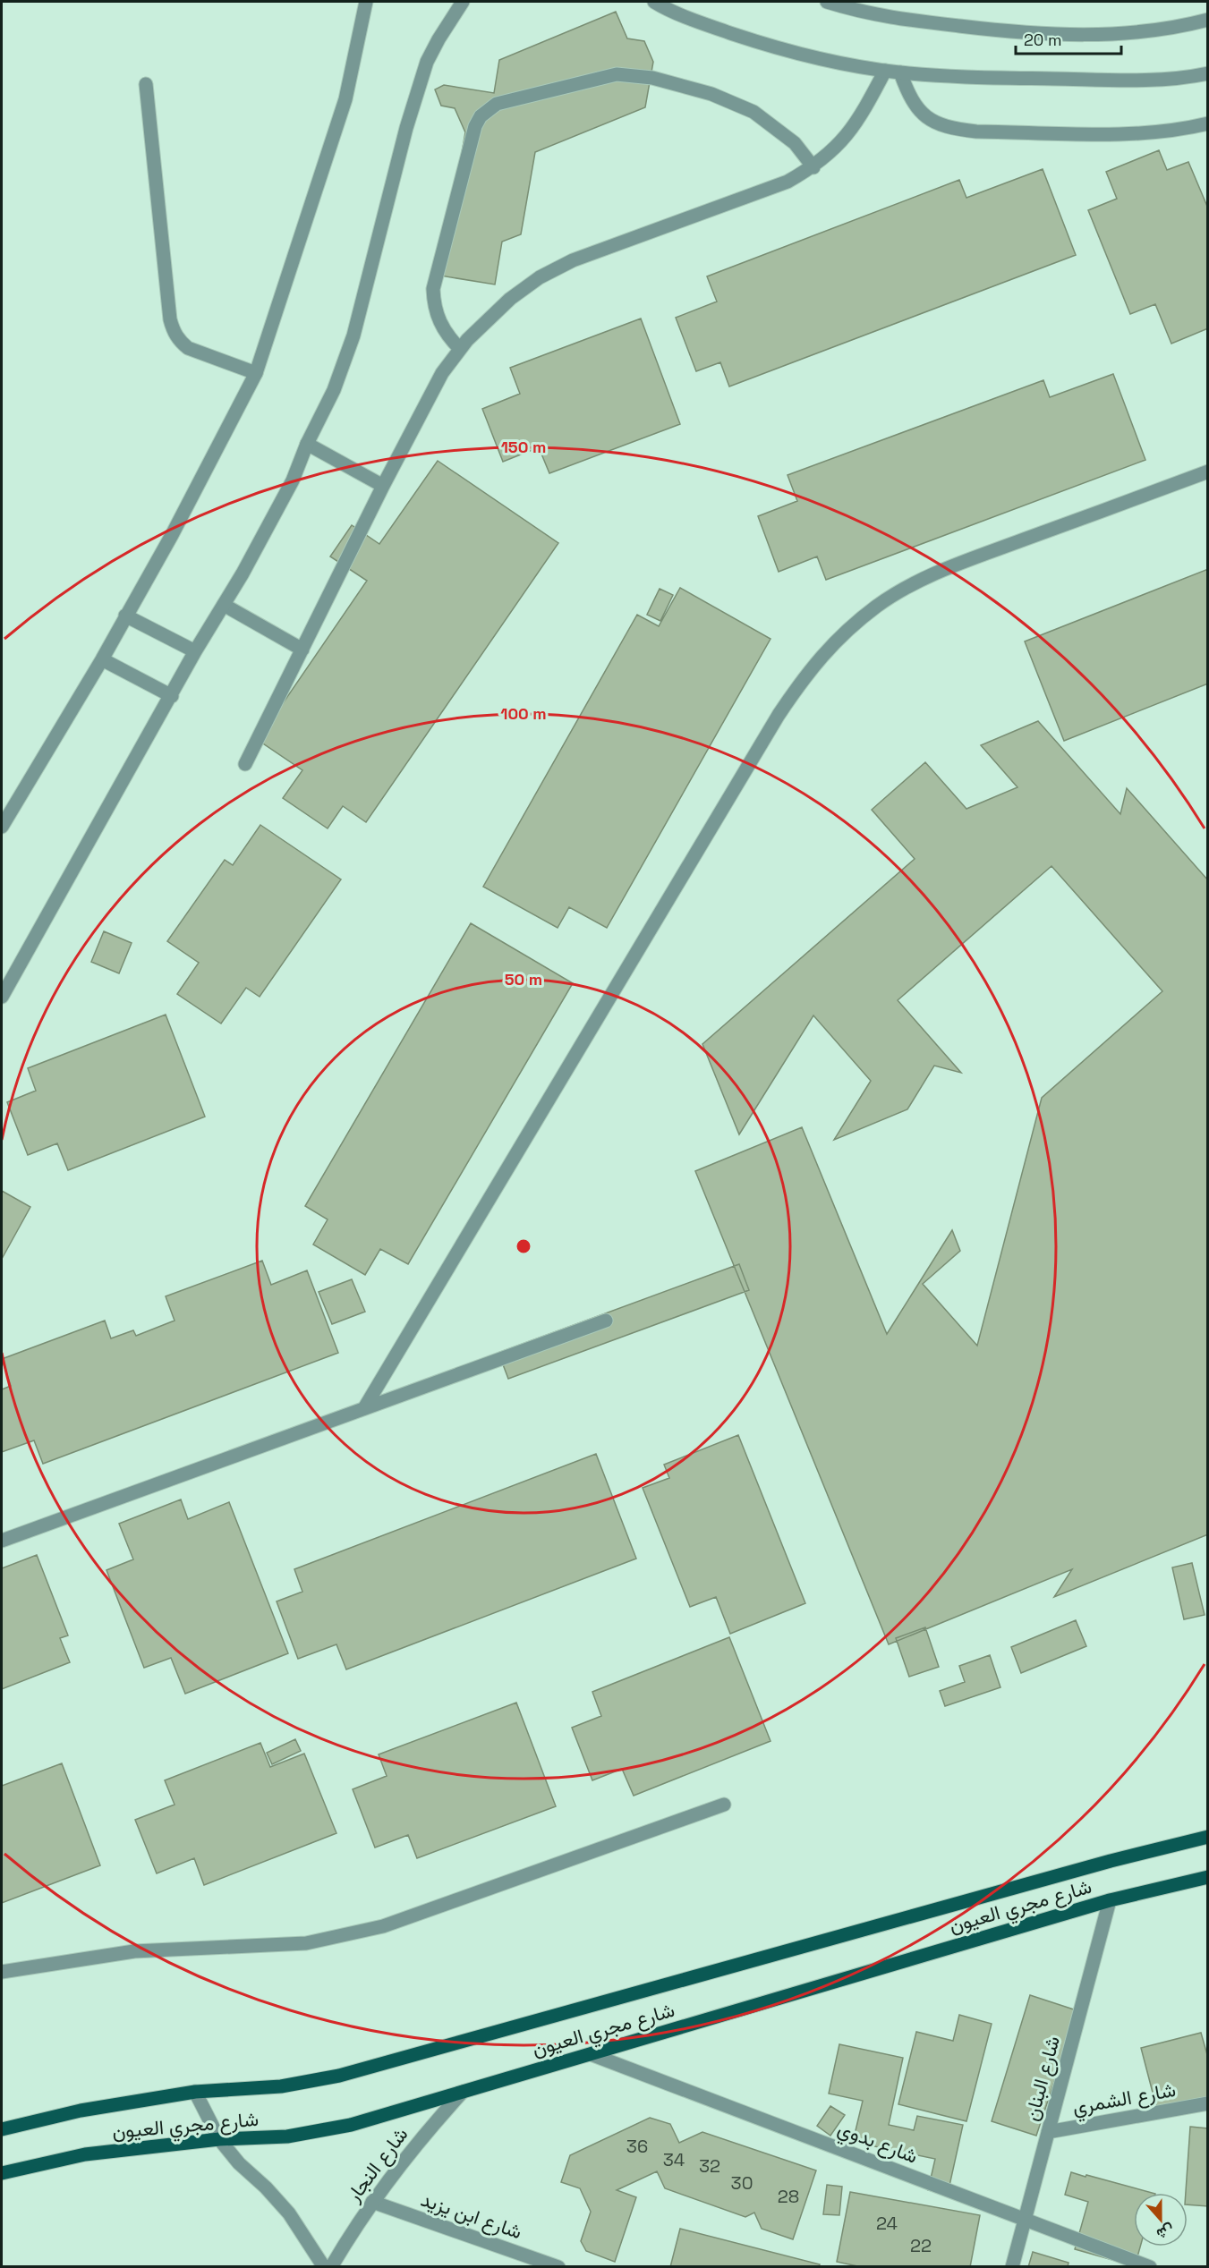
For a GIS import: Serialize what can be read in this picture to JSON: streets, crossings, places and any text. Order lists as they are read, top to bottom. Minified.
{"streets":{"main road":["شارع مجري العيون"],"street":["شارع البنان","شارع الشمري","شارع بدوي","شارع النجار","شارع ابن يزيد"]},"crossings":[["شارع مجري العيون","شارع البنان"],["شارع مجري العيون","شارع بدوي"],["شارع مجري العيون","شارع النجار"],["شارع البنان","شارع الشمري"],["شارع البنان","شارع بدوي"],["شارع النجار","شارع ابن يزيد"]],"house_numbers":["36","34","32","30","28","24","22"],"scale_bar":"20 m","north":"bottom","rings":["150 m","100 m","50 m"]}
